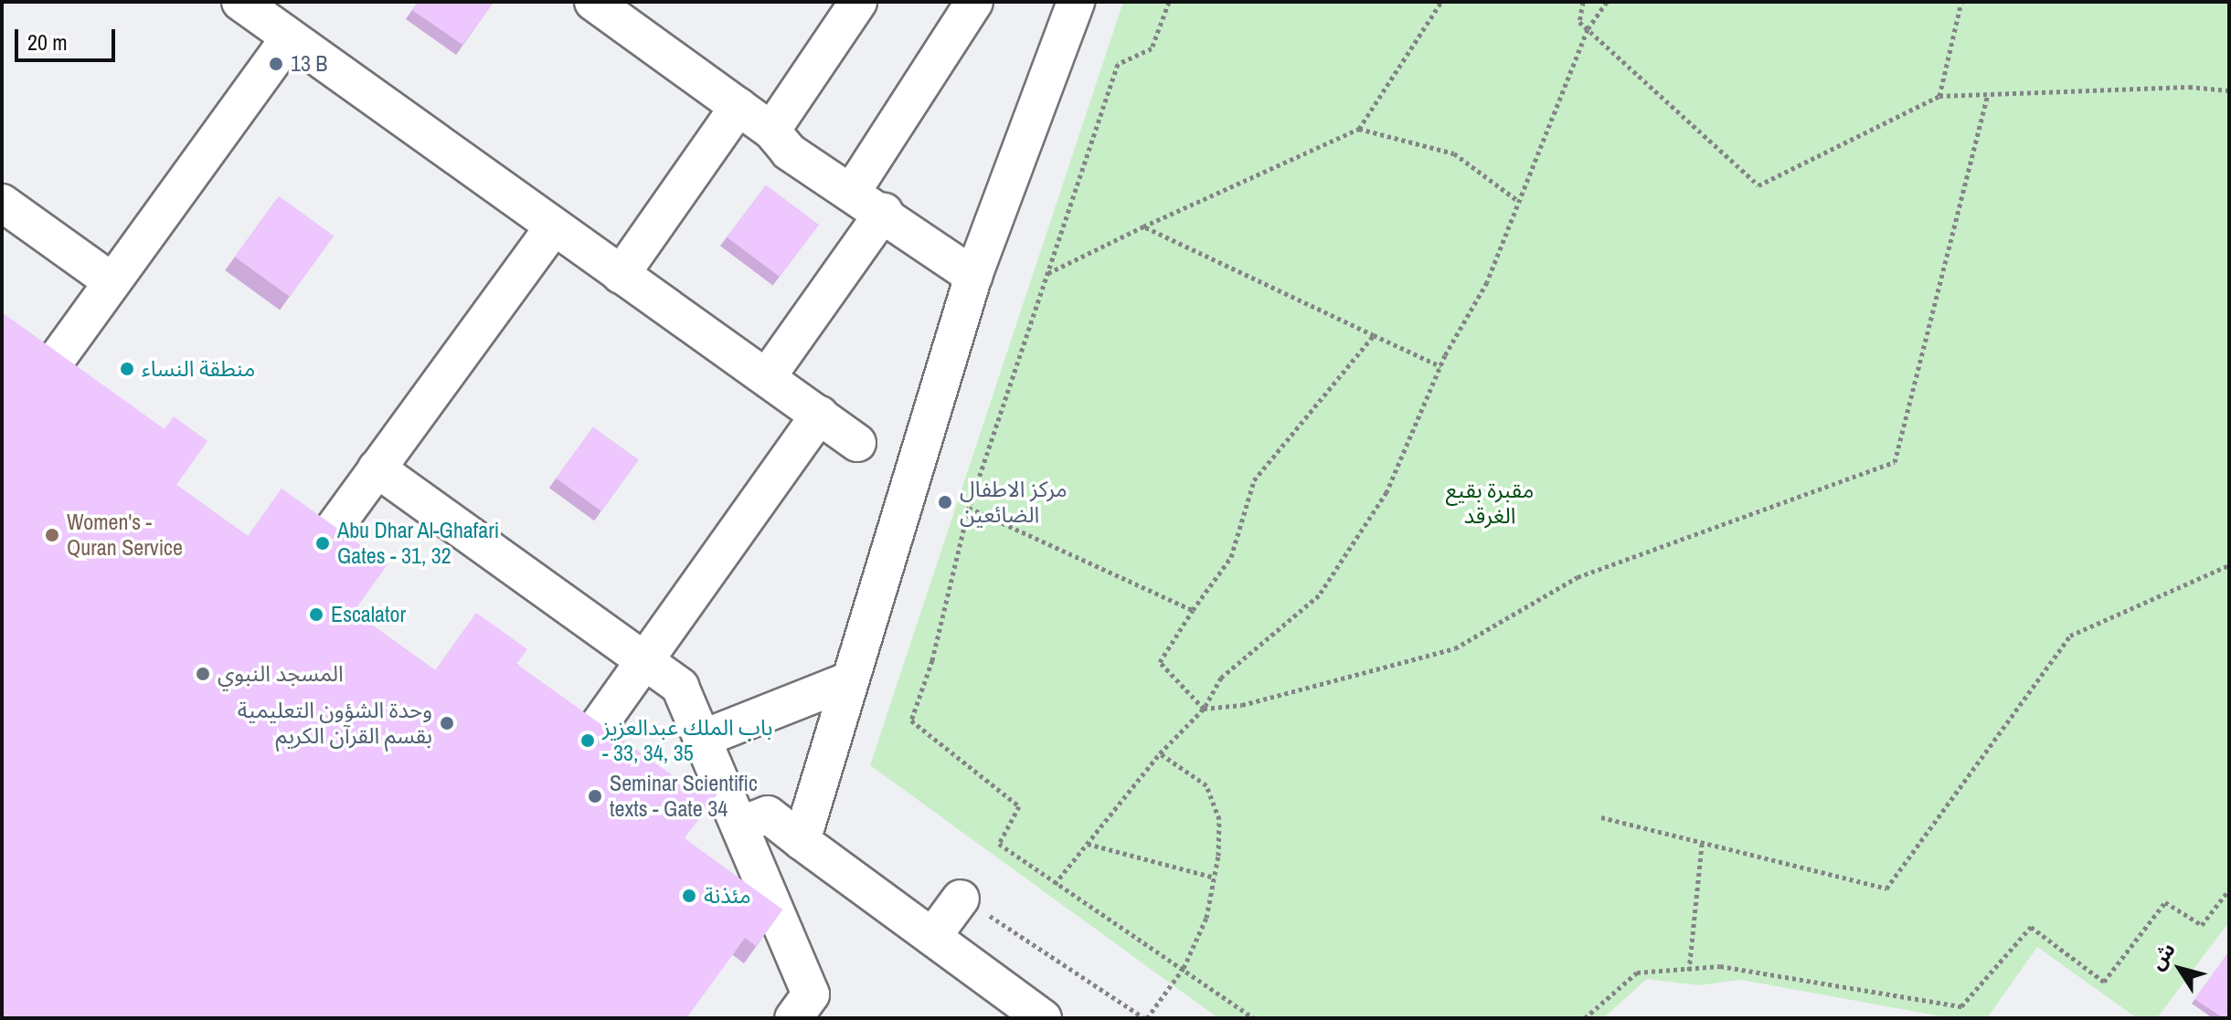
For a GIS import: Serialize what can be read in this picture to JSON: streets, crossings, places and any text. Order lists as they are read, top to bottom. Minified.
{"parks":["مقبرة بقيع الغرقد"],"places":["13 B","منطقة النساء","مركز الاطفال الضائعين","Women's - Quran Service","Abu Dhar Al-Ghafari Gates - 31, 32","Escalator","المسجد النبوي","وحدة الشؤون التعليمية بقسم القرآن الكريم","باب الملك عبدالعزيز - 33, 34, 35","Seminar Scientific texts - Gate 34","مئذنة"],"scale_bar":"20 m","north":"top left"}
